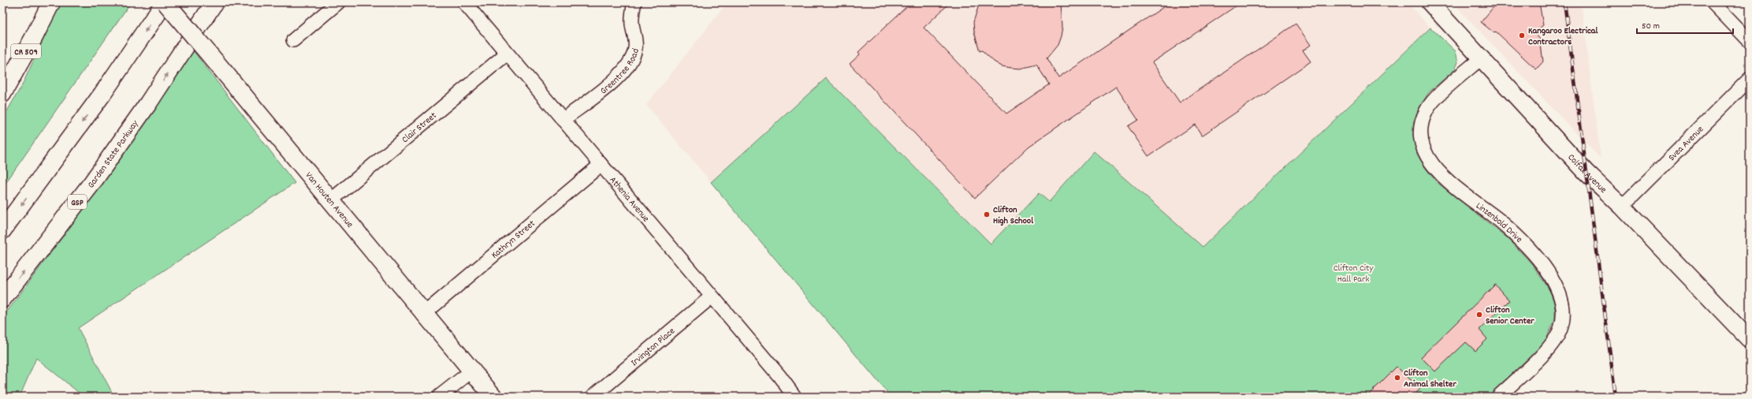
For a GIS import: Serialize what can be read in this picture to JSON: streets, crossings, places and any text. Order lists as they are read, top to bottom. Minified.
{"streets":{"main road":["CR 509","Garden State Parkway","Van Houten Avenue","GSP"],"street":["Greentree Road","Clair Street","Svea Avenue","Colfax Avenue","Athenia Avenue","Linzenbold Drive","Kathryn Street","Irvington Place"]},"crossings":[["Greentree Road","Athenia Avenue"],["Clair Street","Van Houten Avenue"],["Clair Street","Athenia Avenue"],["Svea Avenue","Colfax Avenue"],["Colfax Avenue","Linzenbold Drive"],["Van Houten Avenue","Kathryn Street"],["Athenia Avenue","Kathryn Street"],["Athenia Avenue","Irvington Place"]],"parks":["Clifton City Hall Park"],"places":["Kangaroo Electrical Contractors","Clifton High School","Clifton Senior Center","Clifton Animal Shelter"],"scale_bar":"50 m"}
